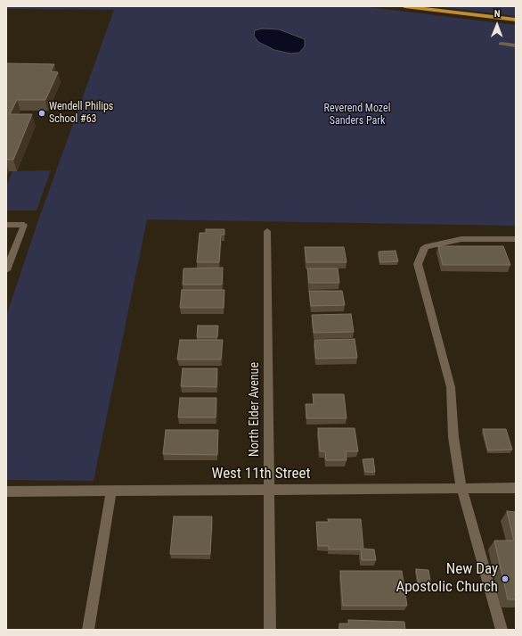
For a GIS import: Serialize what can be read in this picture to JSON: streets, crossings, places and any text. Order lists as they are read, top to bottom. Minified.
{"streets":{"street":["North Elder Avenue","West 11th Street"]},"crossings":[["North Elder Avenue","West 11th Street"]],"parks":["Reverend Mozel Sanders Park"],"places":["Wendell Philips School #63","New Day Apostolic Church"],"north":"top"}
